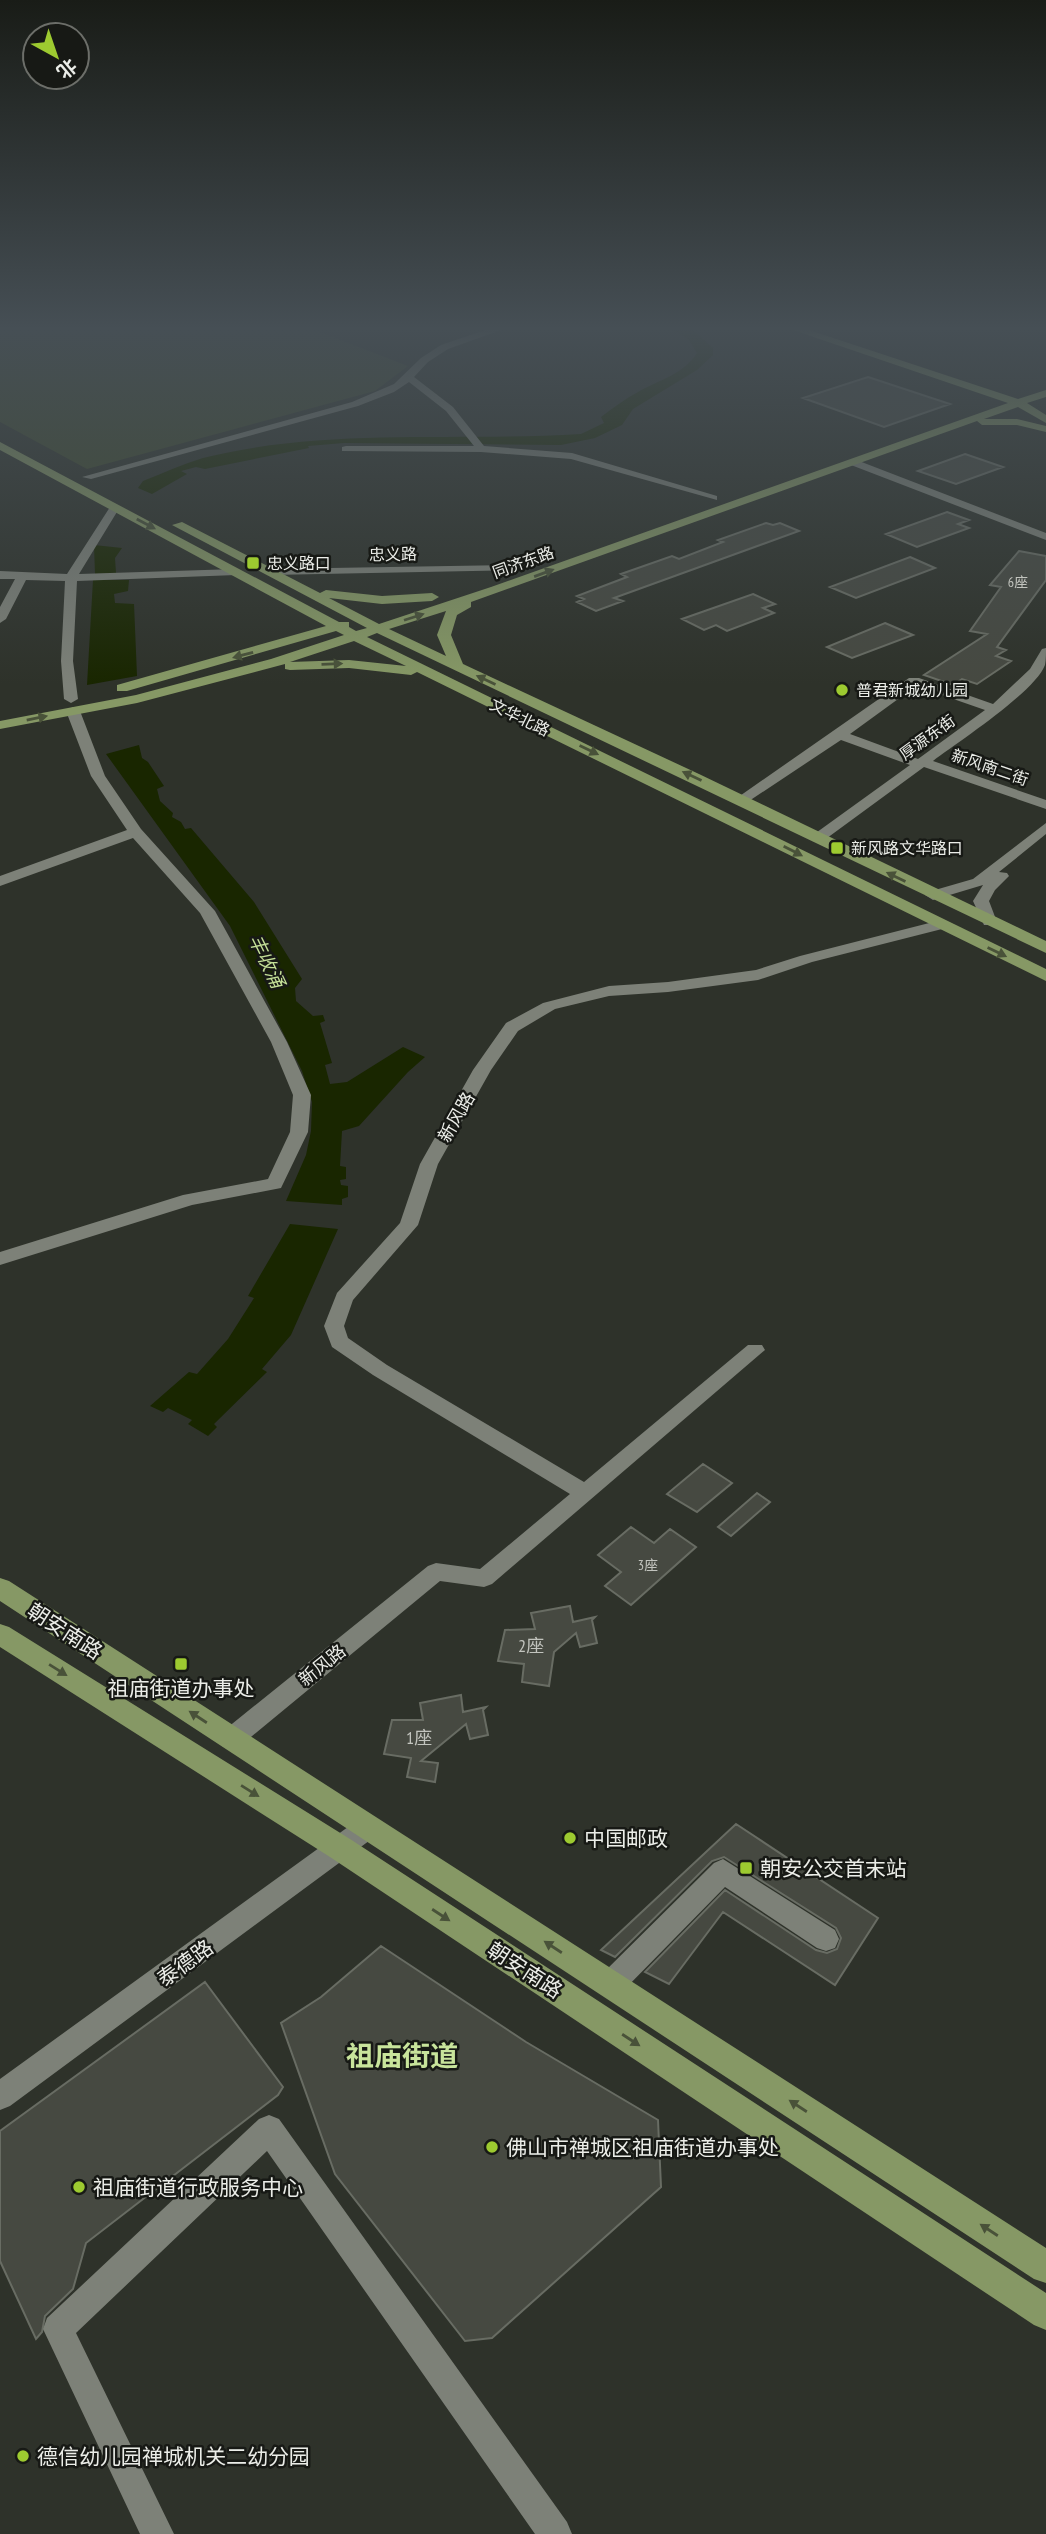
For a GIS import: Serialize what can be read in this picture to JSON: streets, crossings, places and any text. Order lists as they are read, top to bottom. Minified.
{"streets":{"main road":["同济东路","文华北路","朝安南路"],"street":["忠义路","厚源东街","新风南二街","新风路","泰德路"]},"crossings":[["忠义路","同济东路"],["忠义路","文华北路"],["同济东路","文华北路"],["文华北路","厚源东街"],["文华北路","新风路"],["厚源东街","新风南二街"],["新风路","朝安南路"],["朝安南路","泰德路"]],"districts":["祖庙街道"],"water":["丰收涌"],"places":{"transit":["忠义路口","新风路文华路口","祖庙街道办事处","朝安公交首末站"],"other":["普君新城幼儿园","中国邮政","佛山市禅城区祖庙街道办事处","祖庙街道行政服务中心","德信幼儿园禅城机关二幼分园"]},"house_numbers":["6座","3座","2座","1座"],"north":"bottom right"}
